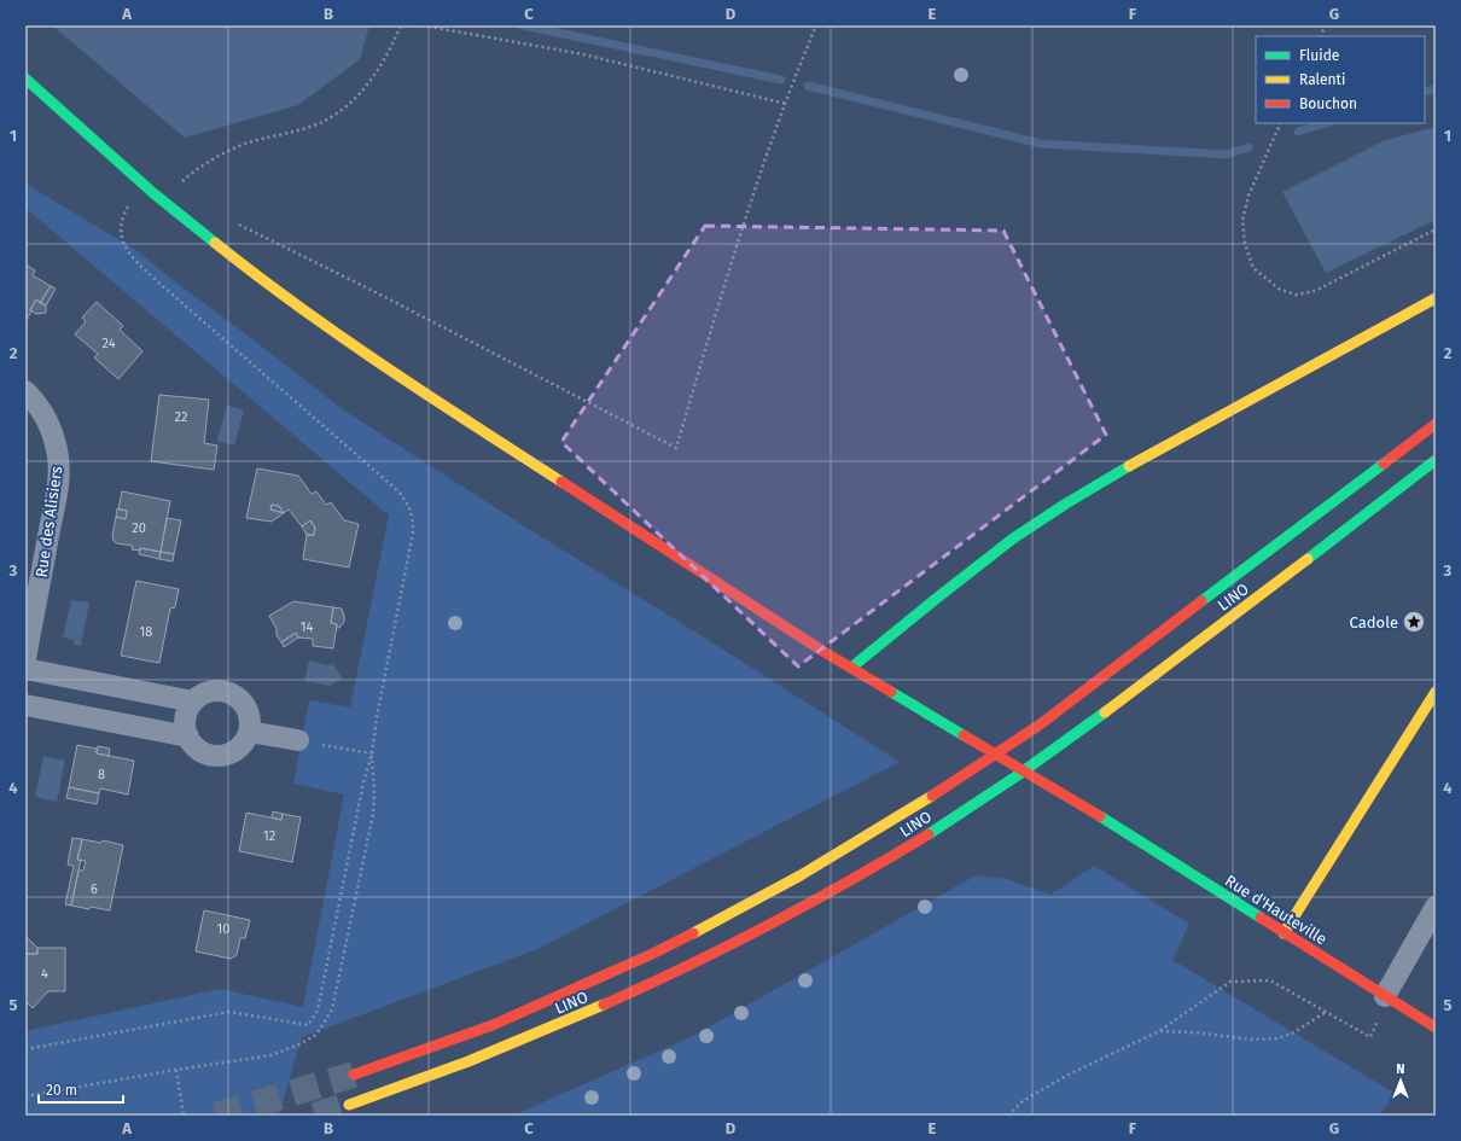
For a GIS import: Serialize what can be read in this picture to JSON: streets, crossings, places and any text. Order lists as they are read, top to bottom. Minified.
{"streets":{"main road":["LINO","Rue d'Hauteville"],"street":["Rue des Alisiers"]},"places":{"place":["Cadole"]},"house_numbers":["24","22","20","14","18","8","12","6","10","4"],"legend":["Fluide","Ralenti","Bouchon"],"scale_bar":"20 m","north":"top","grid":{"columns":["A","B","C","D","E","F","G"],"rows":["1","2","3","4","5"]}}
